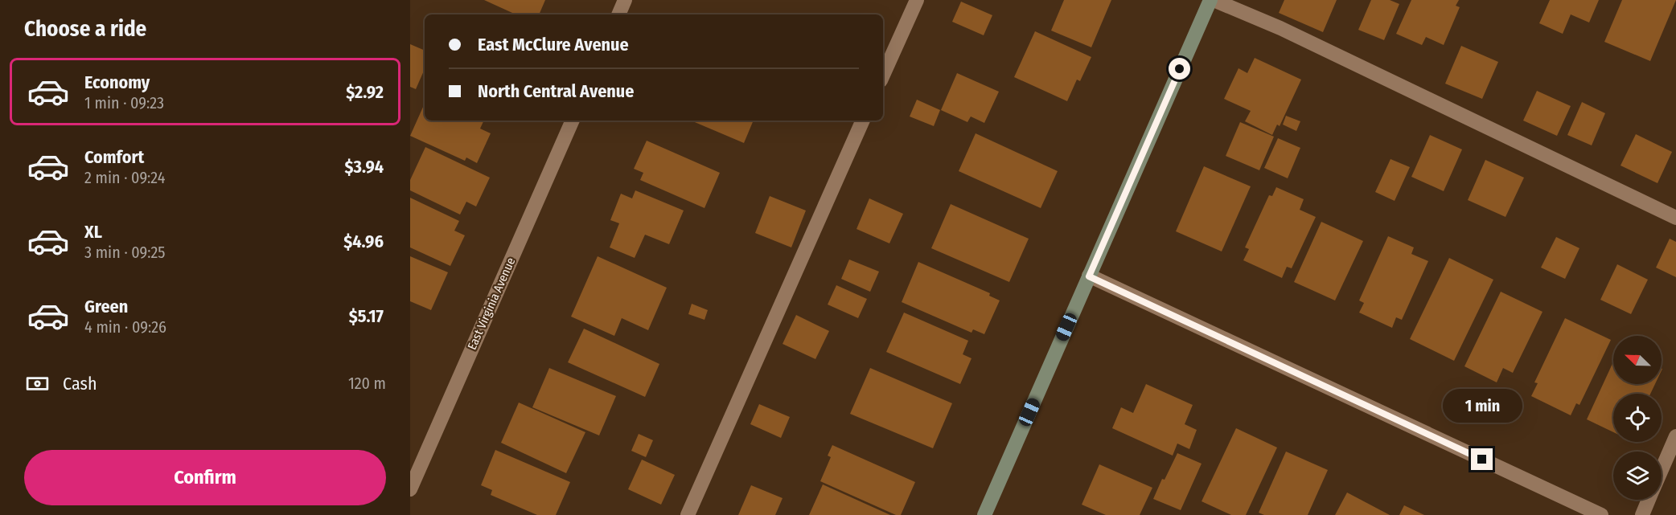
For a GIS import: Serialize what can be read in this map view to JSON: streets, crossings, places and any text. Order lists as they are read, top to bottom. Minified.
{"streets":{"street":["East Virginia Avenue"]},"north":"top left","page":{"heading":"Choose a ride","banner":["East McClure Avenue","North Central Avenue"],"list":[{"name":"Economy","note":"1 min · 09:23","value":"$2.92"},{"name":"Comfort","note":"2 min · 09:24","value":"$3.94"},{"name":"XL","note":"3 min · 09:25","value":"$4.96"},{"name":"Green","note":"4 min · 09:26","value":"$5.17"}],"pay":["Cash","120 m"],"bubble":"1 min","buttons":"Confirm"}}
